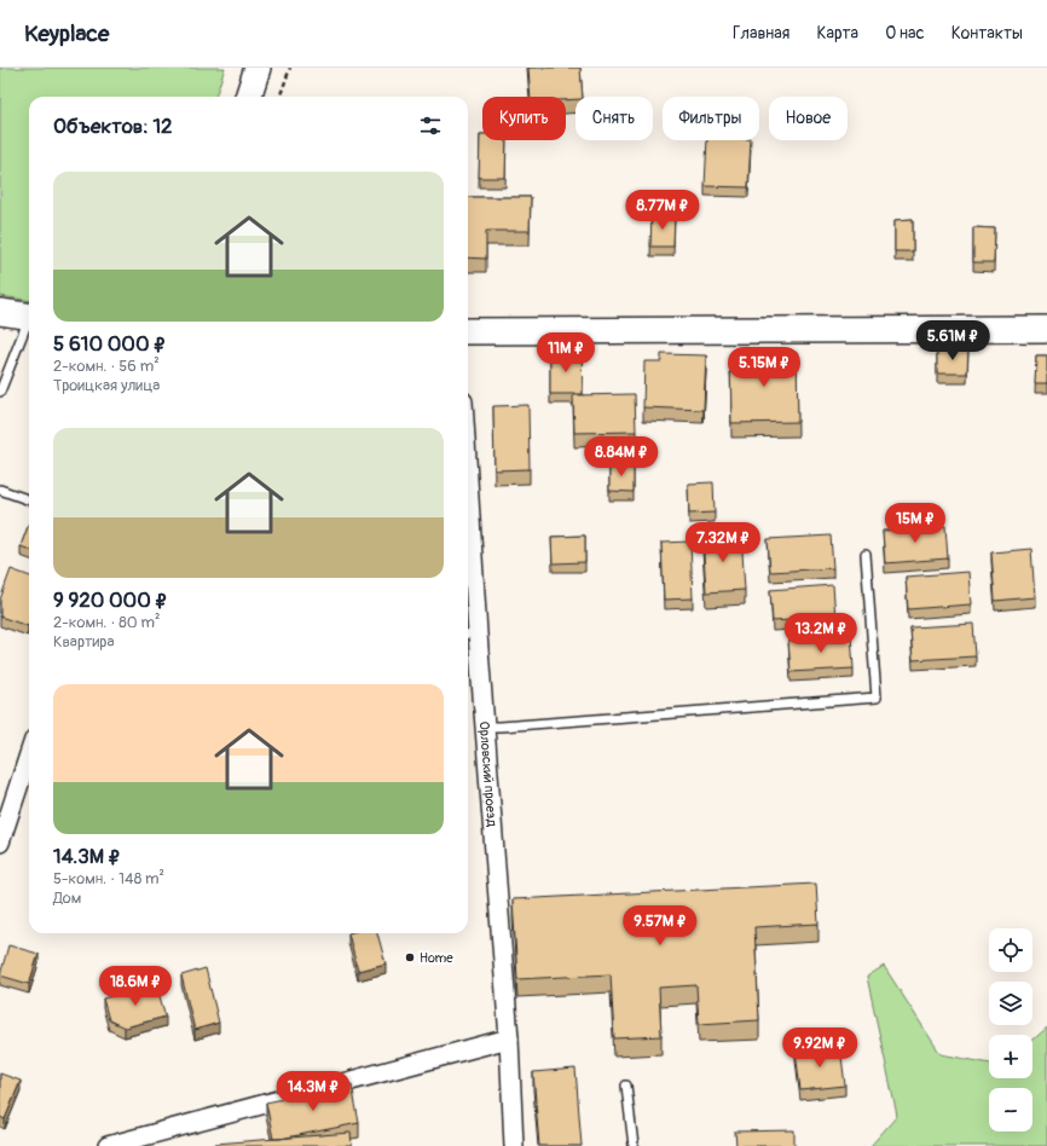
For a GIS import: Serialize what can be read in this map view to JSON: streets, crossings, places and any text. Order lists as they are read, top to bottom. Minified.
{"streets":{"street":["Орловский проезд"]},"places":["Home"],"page":{"header":"Keyplace","nav":["Главная","Карта","О нас","Контакты"],"chip":["Купить","Снять","Фильтры","Новое"],"heading":"Объектов: 12","list":[{"name":"5 610 000 ₽","note":"2-комн. · 56 m² · Троицкая улица"},{"name":"9 920 000 ₽","note":"2-комн. · 80 m² · Квартира"},{"name":"14.3M ₽","note":"5-комн. · 148 m² · Дом"}],"price":["8.77M ₽","5.61M ₽","11M ₽","5.15M ₽","8.84M ₽","15M ₽","7.32M ₽","13.2M ₽","9.57M ₽","18.6M ₽","9.92M ₽","14.3M ₽"],"map_buttons":["+","−"]}}
